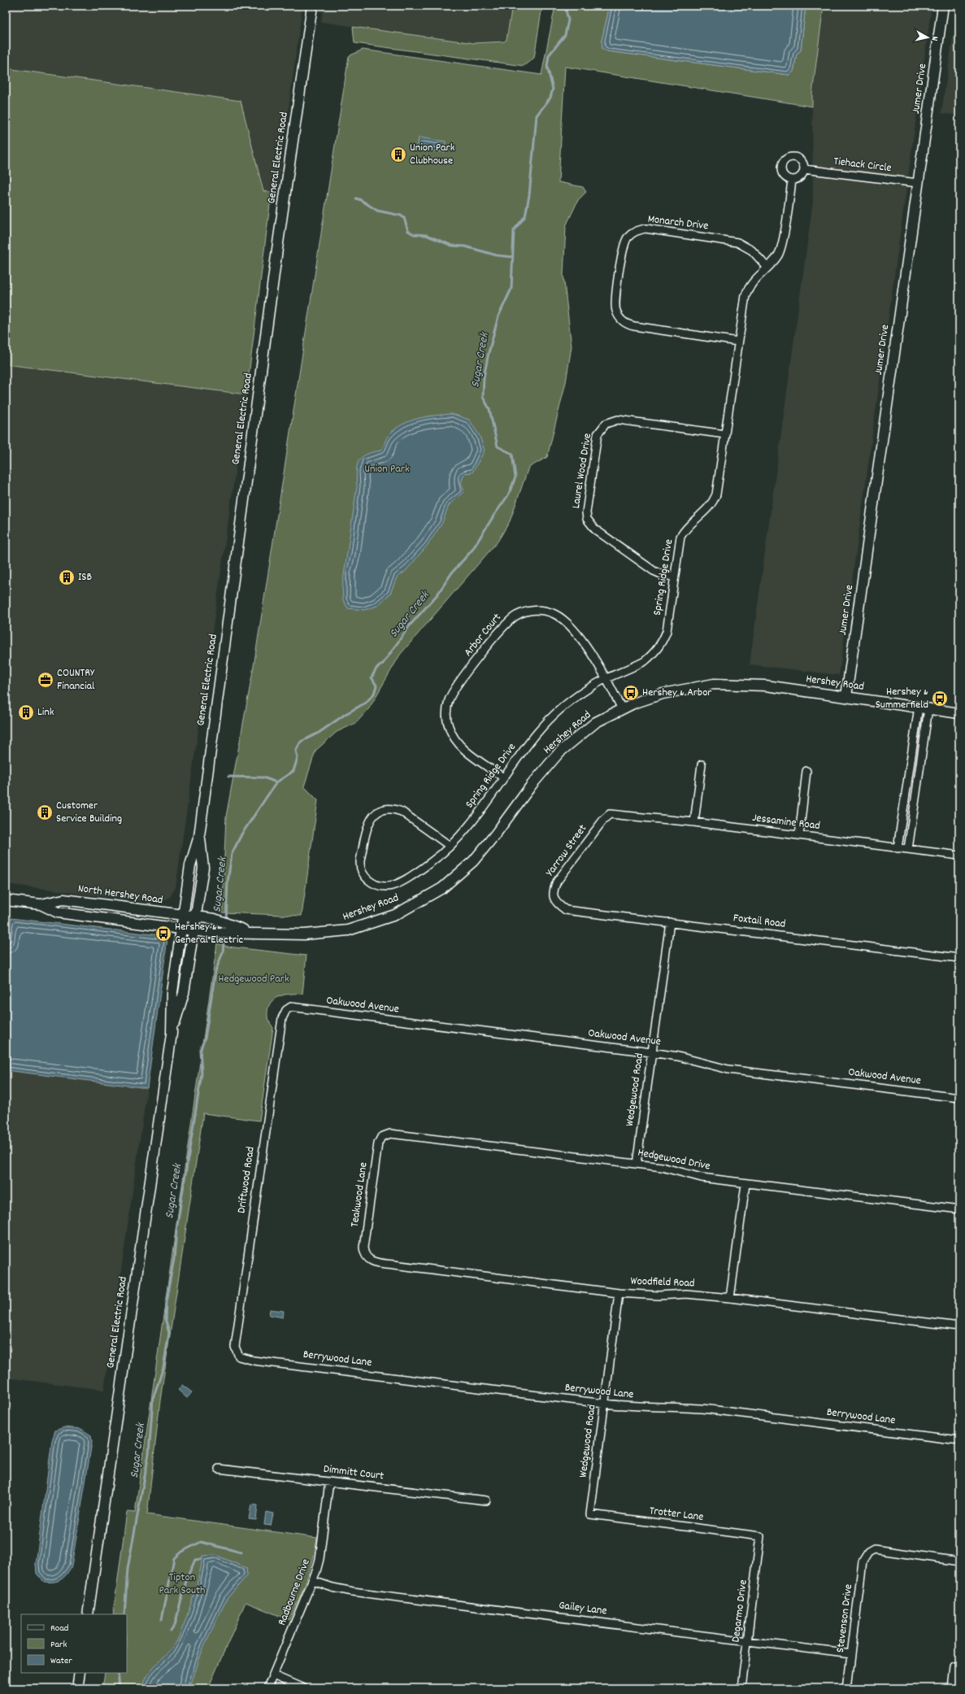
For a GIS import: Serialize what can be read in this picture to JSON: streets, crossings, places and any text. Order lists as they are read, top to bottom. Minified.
{"streets":{"main road":["Jumer Drive","General Electric Road","Hershey Road","North Hershey Road"],"street":["Tiehack Circle","Monarch Drive","Laurel Wood Drive","Spring Ridge Drive","Arbor Court","Jessamine Road","Yarrow Street","Foxtail Road","Oakwood Avenue","Wedgewood Road","Hedgewood Drive","Driftwood Road","Teakwood Lane","Woodfield Road","Berrywood Lane","Dimmitt Court","Trotter Lane","Radbourne Drive","Gailey Lane","Degarmo Drive","Stevenson Drive"]},"crossings":[["Jumer Drive","Tiehack Circle"],["Jumer Drive","Hershey Road"],["General Electric Road","Hershey Road"],["General Electric Road","North Hershey Road"],["Tiehack Circle","Spring Ridge Drive"],["Monarch Drive","Spring Ridge Drive"],["Laurel Wood Drive","Spring Ridge Drive"],["Spring Ridge Drive","Arbor Court"],["Arbor Court","Hershey Road"],["Hershey Road","North Hershey Road"],["Jessamine Road","Yarrow Street"],["Yarrow Street","Foxtail Road"],["Foxtail Road","Wedgewood Road"],["Oakwood Avenue","Wedgewood Road"],["Oakwood Avenue","Driftwood Road"],["Wedgewood Road","Hedgewood Drive"],["Wedgewood Road","Woodfield Road"],["Wedgewood Road","Berrywood Lane"],["Wedgewood Road","Trotter Lane"],["Hedgewood Drive","Teakwood Lane"],["Driftwood Road","Berrywood Lane"],["Teakwood Lane","Woodfield Road"],["Dimmitt Court","Radbourne Drive"],["Trotter Lane","Degarmo Drive"],["Radbourne Drive","Gailey Lane"],["Gailey Lane","Degarmo Drive"],["Gailey Lane","Stevenson Drive"]],"water":["Sugar Creek"],"parks":["Union Park","Hedgewood Park","Tipton Park South"],"places":{"building":["Union Park Clubhouse","ISB","Link","Customer Service Building"],"office":["COUNTRY Financial"],"bus stop":["Hershey & Arbor","Hershey & Summerfield","Hershey & General Electric"]},"legend":["Road","Park","Water"],"north":"right"}
